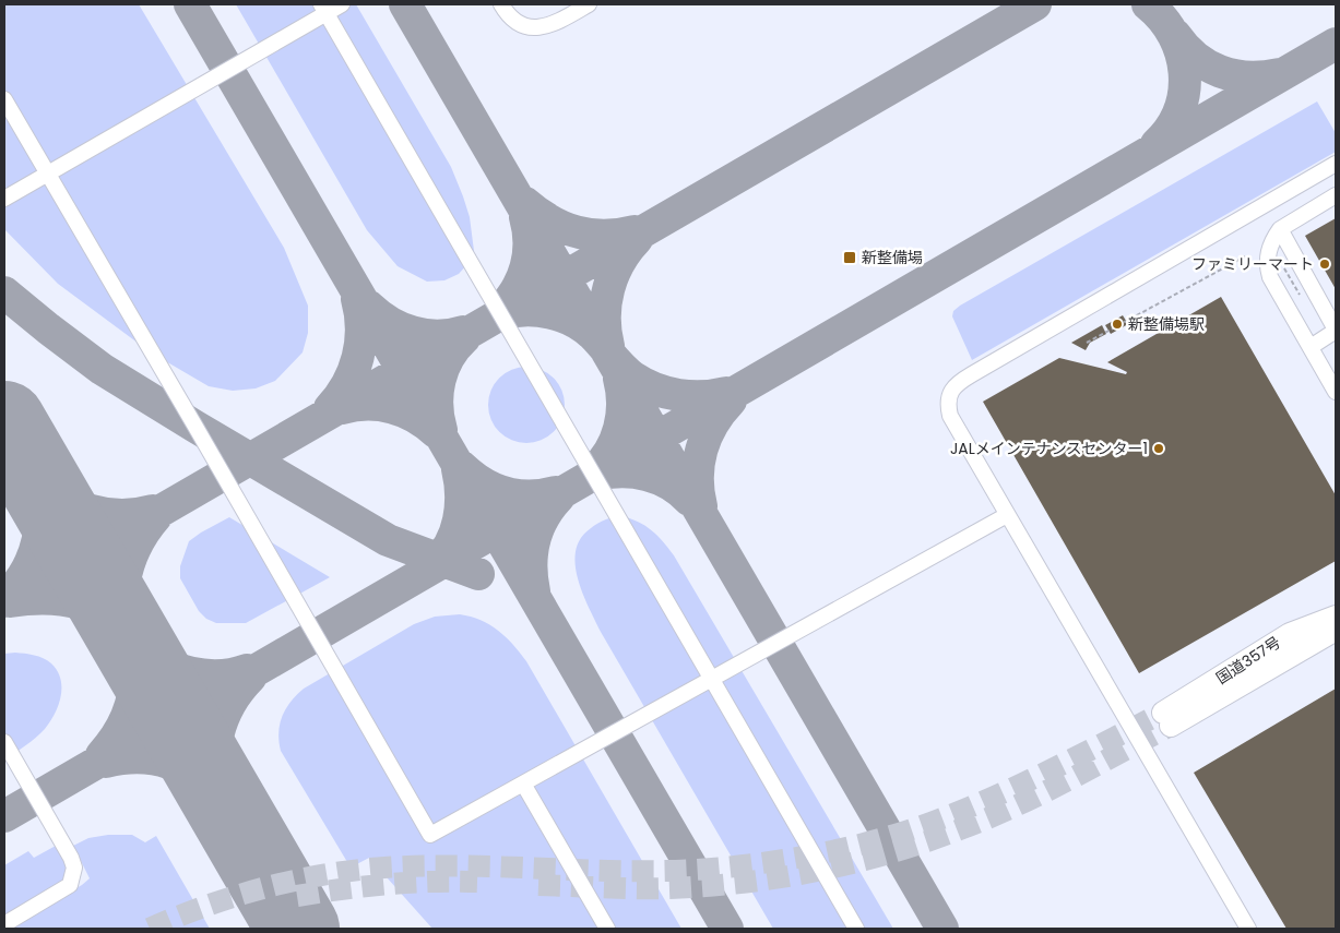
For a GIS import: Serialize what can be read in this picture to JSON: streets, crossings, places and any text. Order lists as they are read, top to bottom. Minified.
{"streets":{"highway":["国道357号"]},"places":{"transit":["新整備場"],"other":["ファミリーマート","新整備場駅","JALメインテナンスセンター1"]}}
